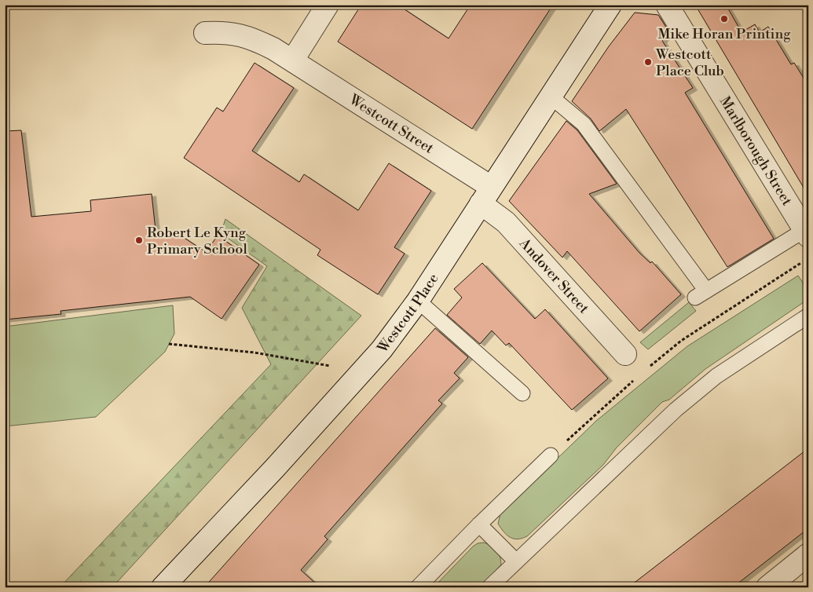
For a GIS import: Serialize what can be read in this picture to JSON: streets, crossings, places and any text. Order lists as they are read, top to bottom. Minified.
{"streets":{"street":["Westcott Street","Marlborough Street","Andover Street","Westcott Place"]},"crossings":[["Westcott Street","Andover Street"],["Westcott Street","Westcott Place"],["Andover Street","Westcott Place"]],"places":["Mike Horan Printing","Westcott Place Club","Robert Le Kyng Primary School"]}
